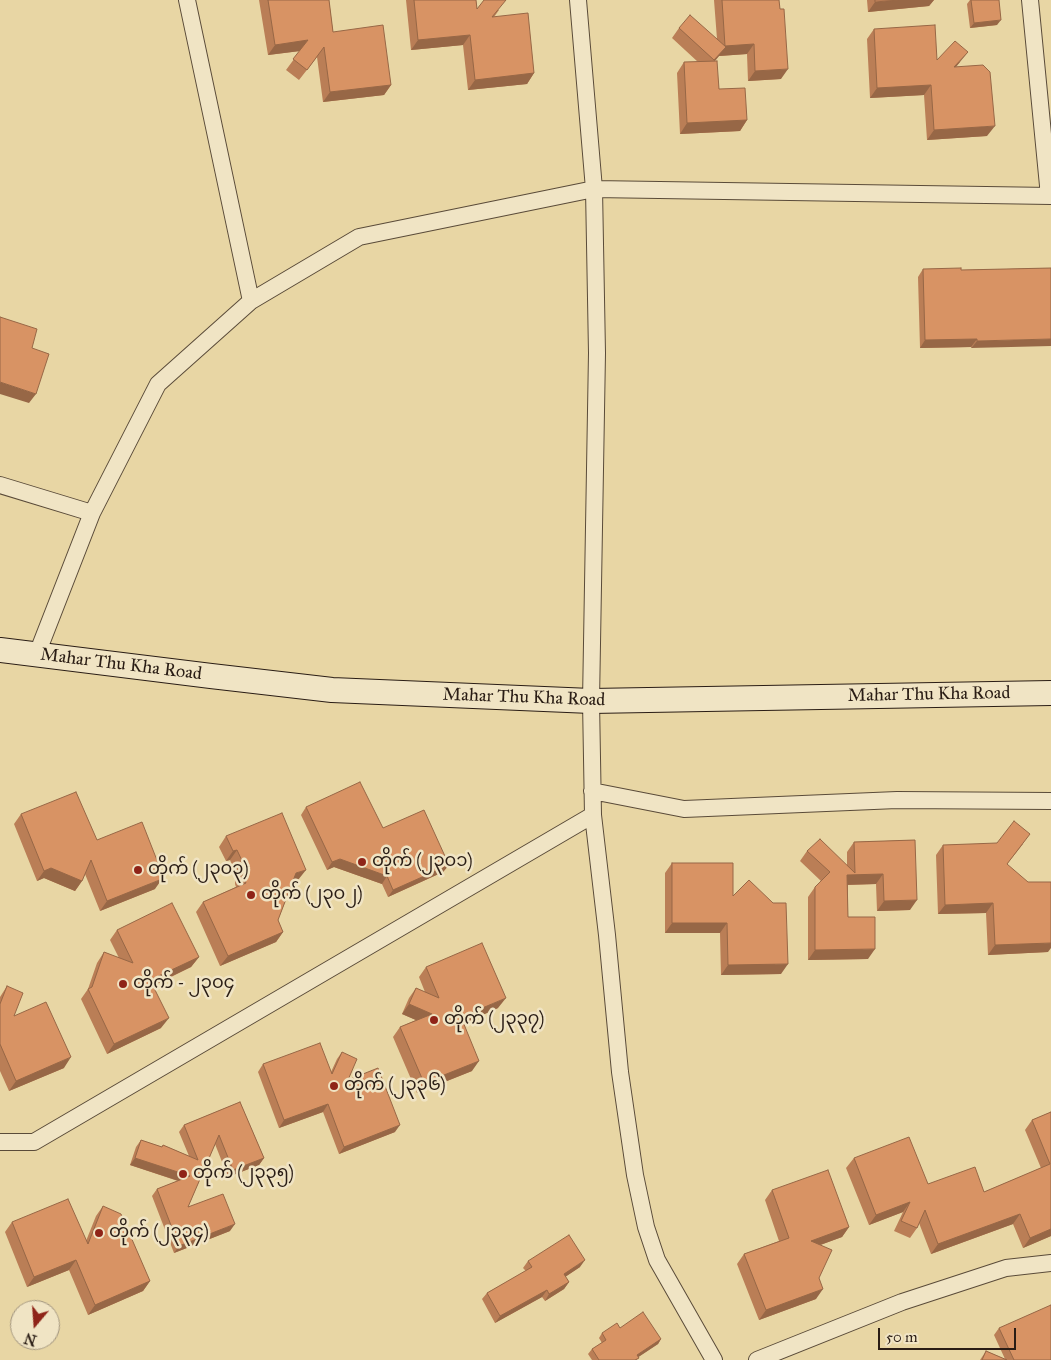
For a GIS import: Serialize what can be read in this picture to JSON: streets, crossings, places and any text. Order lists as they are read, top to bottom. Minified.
{"streets":{"main road":["Mahar Thu Kha Road"]},"places":["တိုက် (၂၃၀၁)","တိုက် (၂၃၀၃)","တိုက် (၂၃၀၂)","တိုက် - ၂၃၀၄","တိုက် (၂၃၃၇)","တိုက် (၂၃၃၆)","တိုက် (၂၃၃၅)","တိုက် (၂၃၃၄)"],"scale_bar":"50 m","north":"bottom"}
